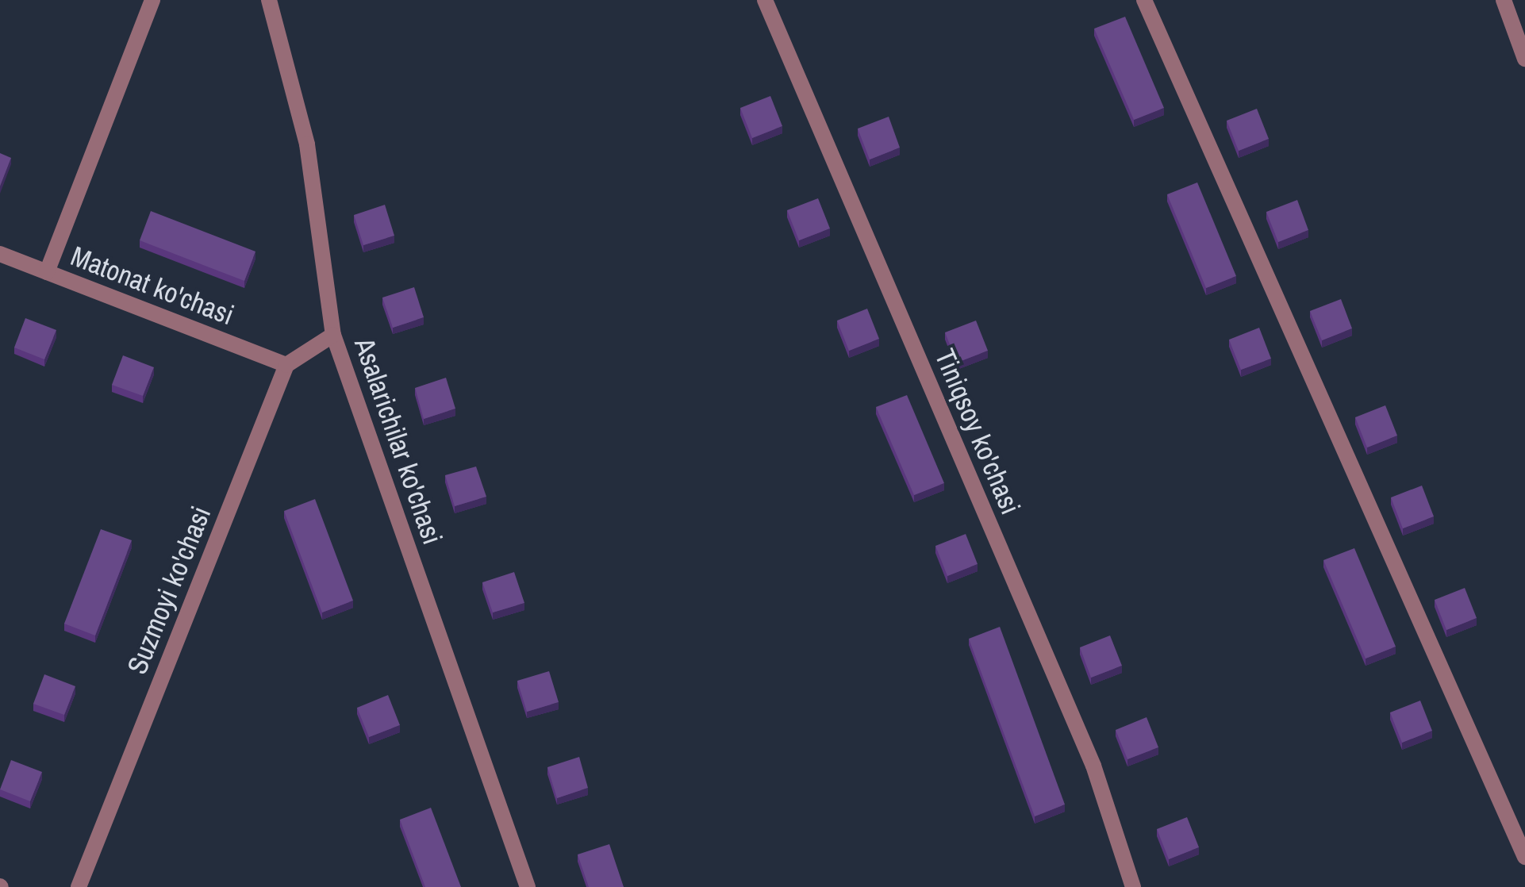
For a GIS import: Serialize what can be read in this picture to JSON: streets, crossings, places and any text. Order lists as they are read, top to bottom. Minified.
{"streets":{"street":["Matonat ko'chasi","Tiniqsoy ko'chasi","Asalarichilar ko'chasi","Suzmoyi ko'chasi"]},"crossings":[["Matonat ko'chasi","Suzmoyi ko'chasi"]]}
